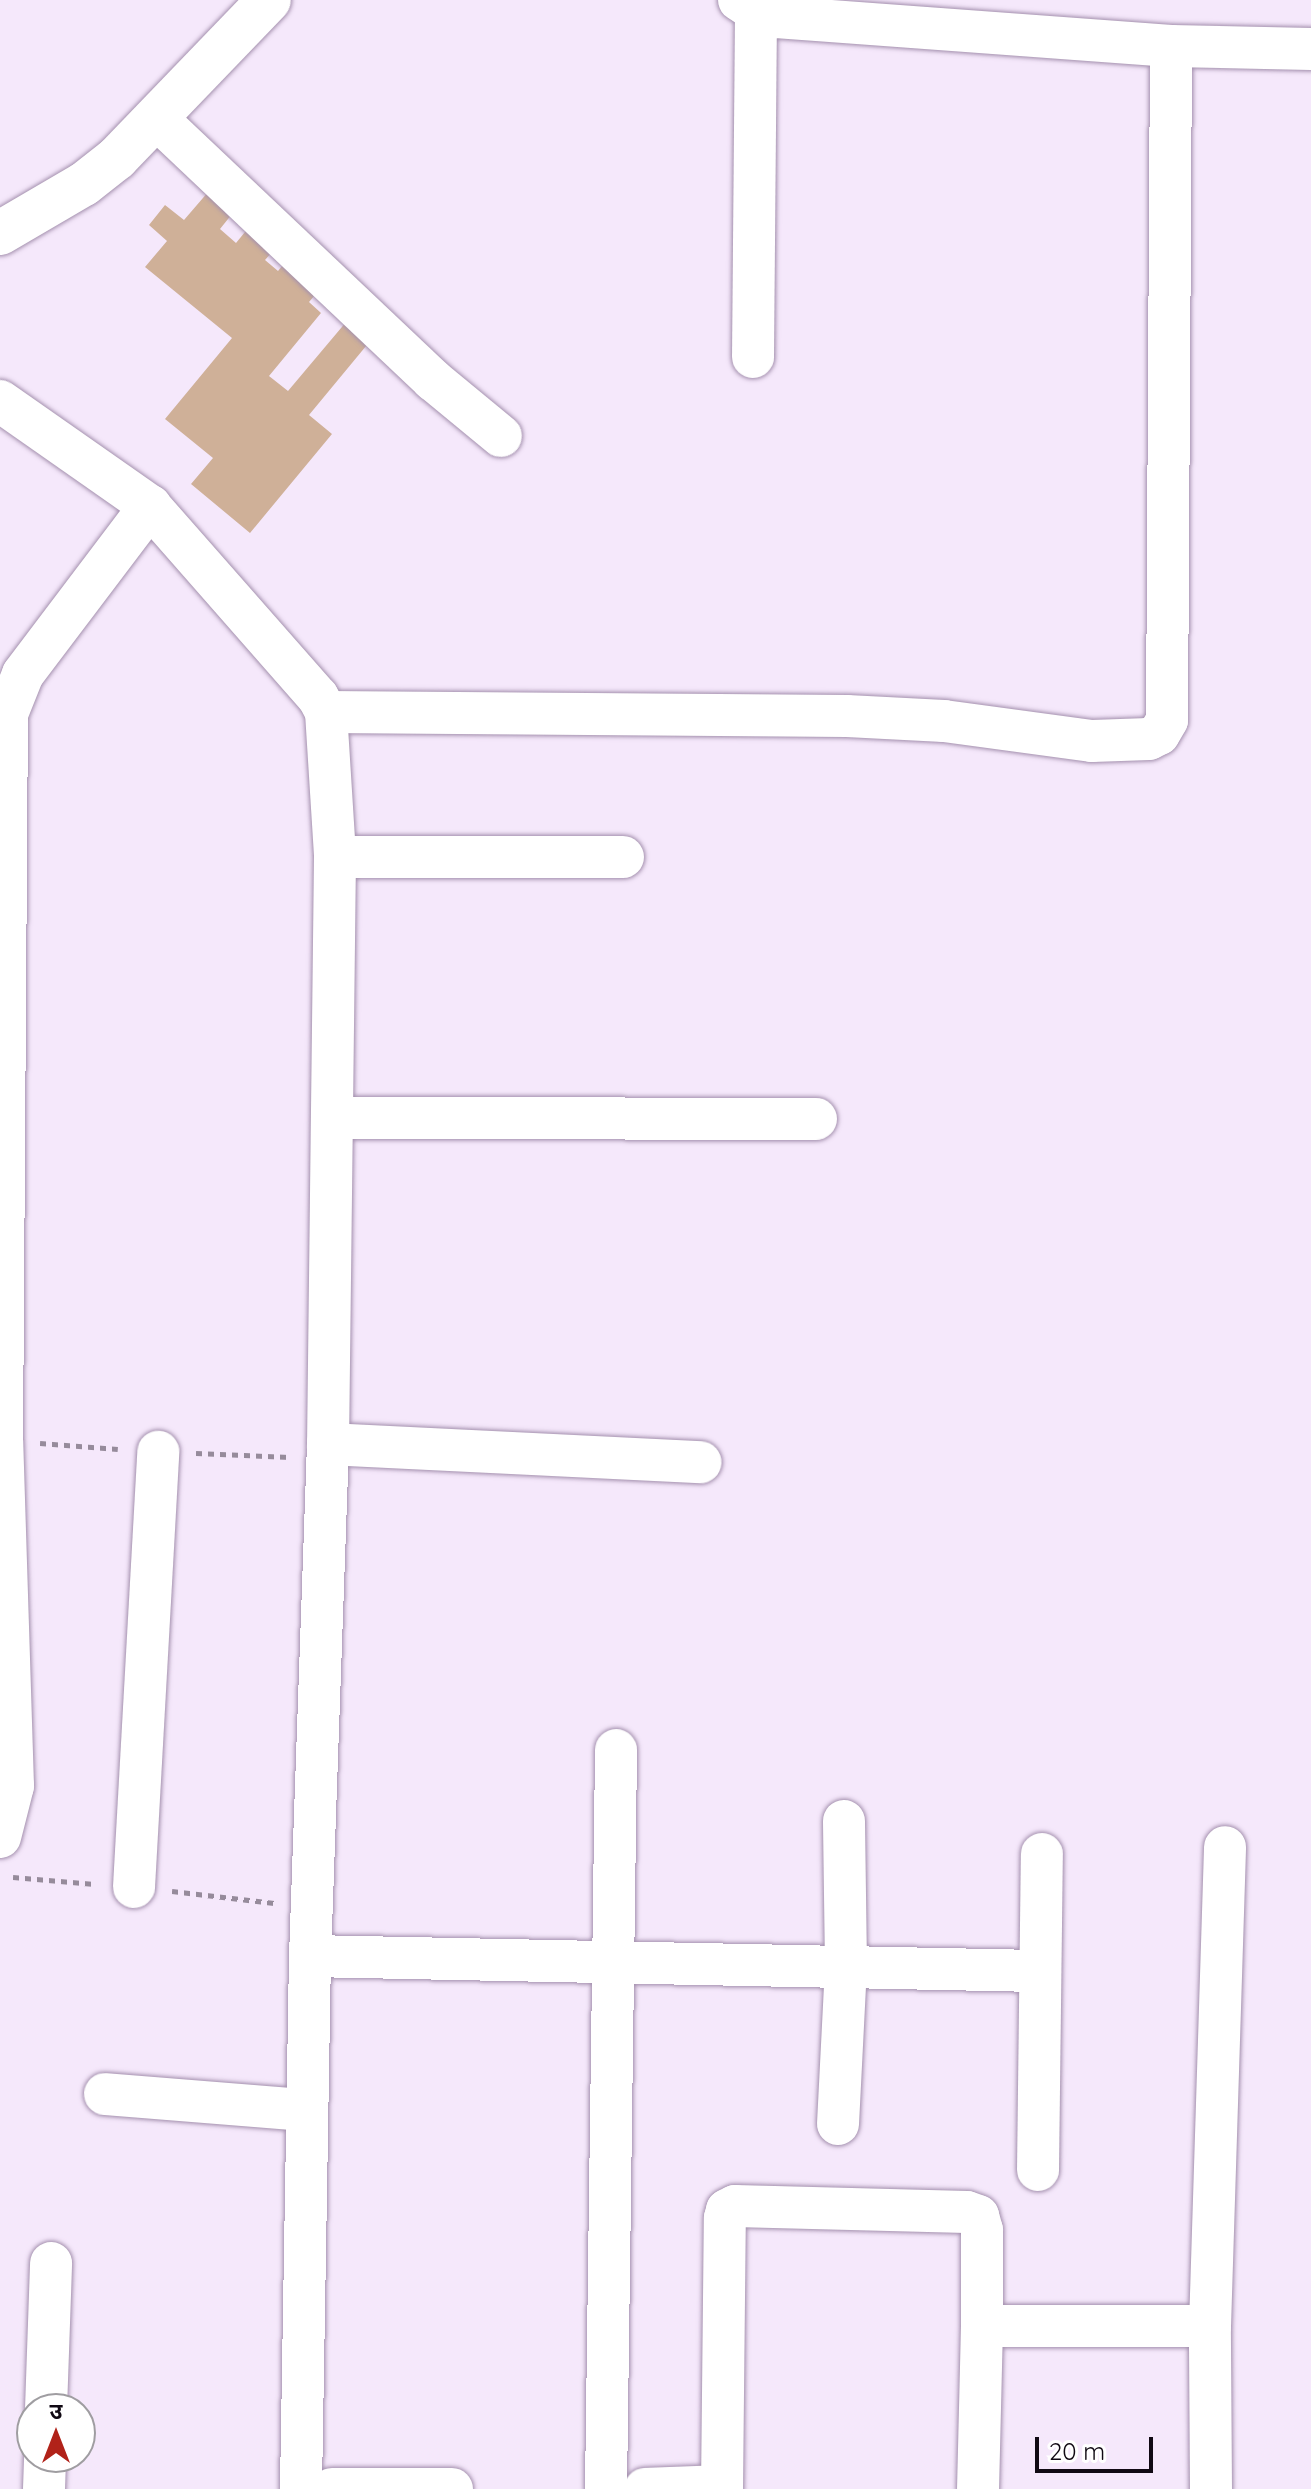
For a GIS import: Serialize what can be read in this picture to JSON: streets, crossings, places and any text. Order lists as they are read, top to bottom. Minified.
{"scale_bar":"20 m","north":"top"}
